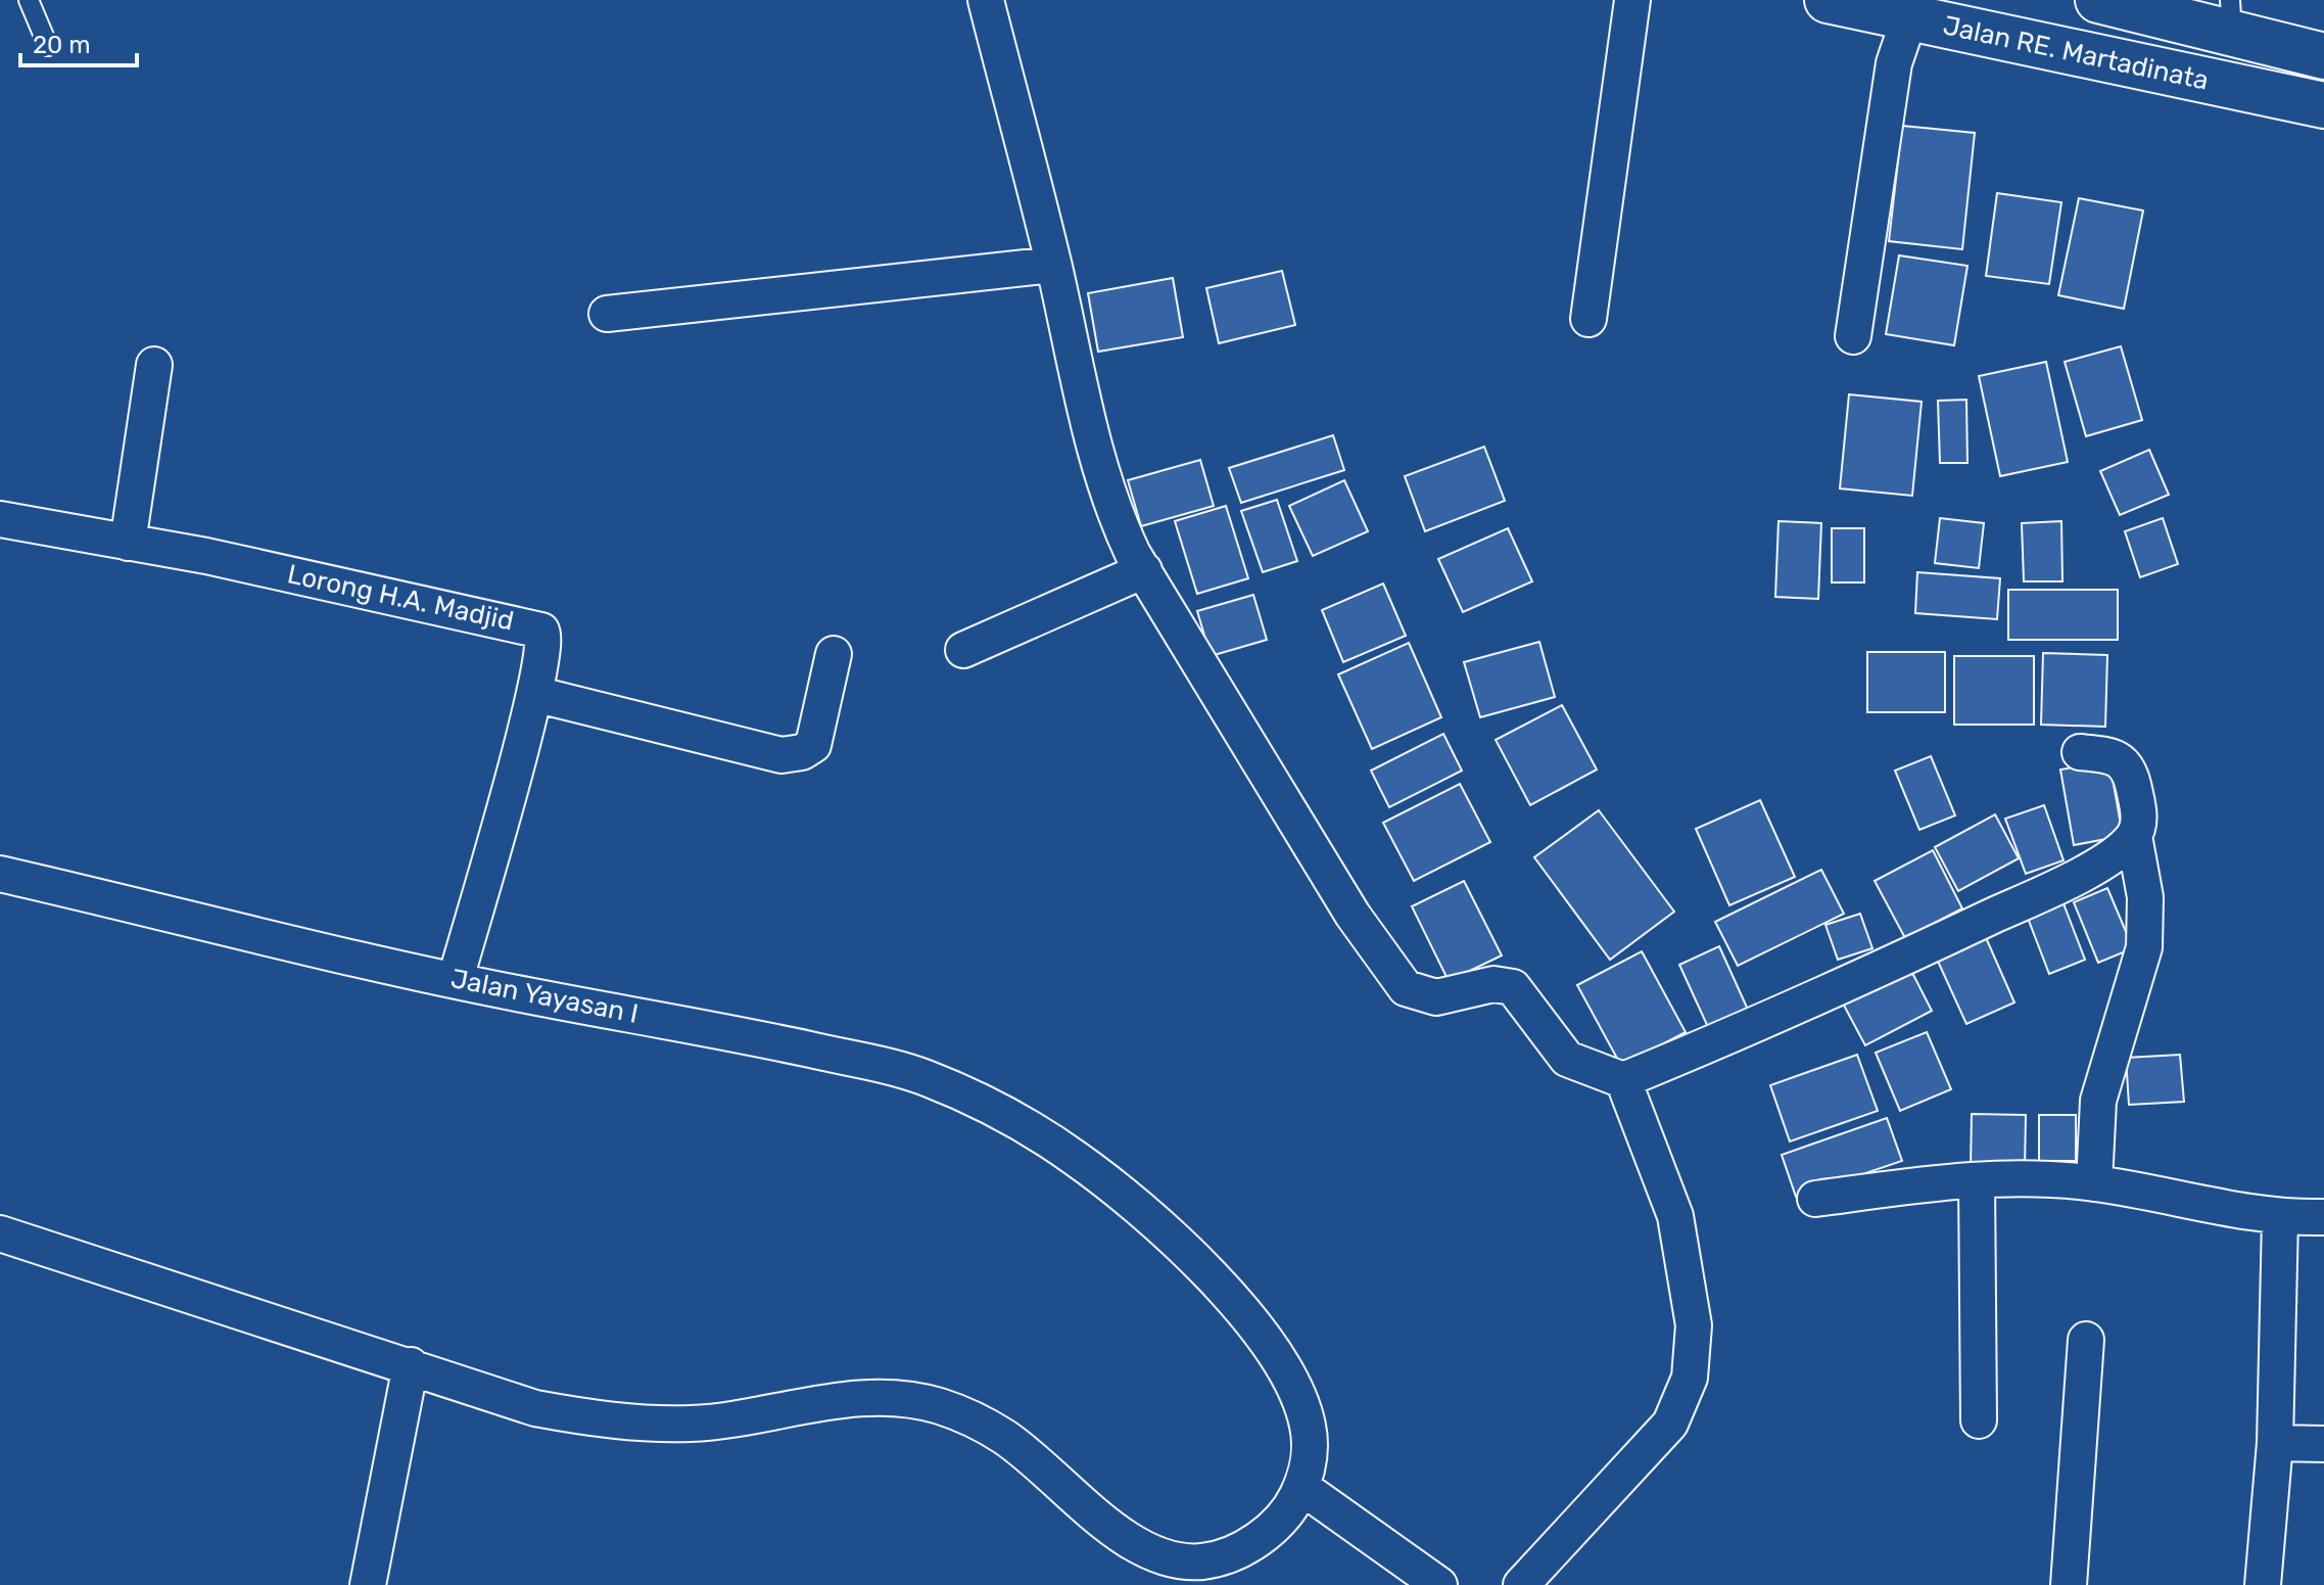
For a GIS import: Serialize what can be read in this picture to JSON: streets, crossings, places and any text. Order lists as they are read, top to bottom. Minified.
{"streets":{"highway":["Jalan RE. Martadinata"],"street":["Lorong H.A. Madjid","Jalan Yayasan I"]},"crossings":[["Lorong H.A. Madjid","Jalan Yayasan I"]],"scale_bar":"20 m"}
